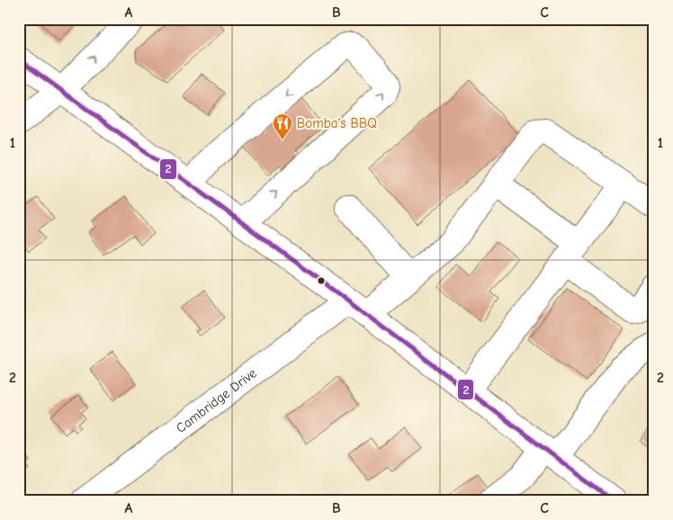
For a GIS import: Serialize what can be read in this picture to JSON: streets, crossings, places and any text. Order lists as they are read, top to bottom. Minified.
{"streets":{"main road":["Cambridge Drive"]},"places":{"restaurant":["Bomba's BBQ"]},"lines":["transit line 2"],"grid":{"columns":["A","B","C"],"rows":["1","2"]}}
